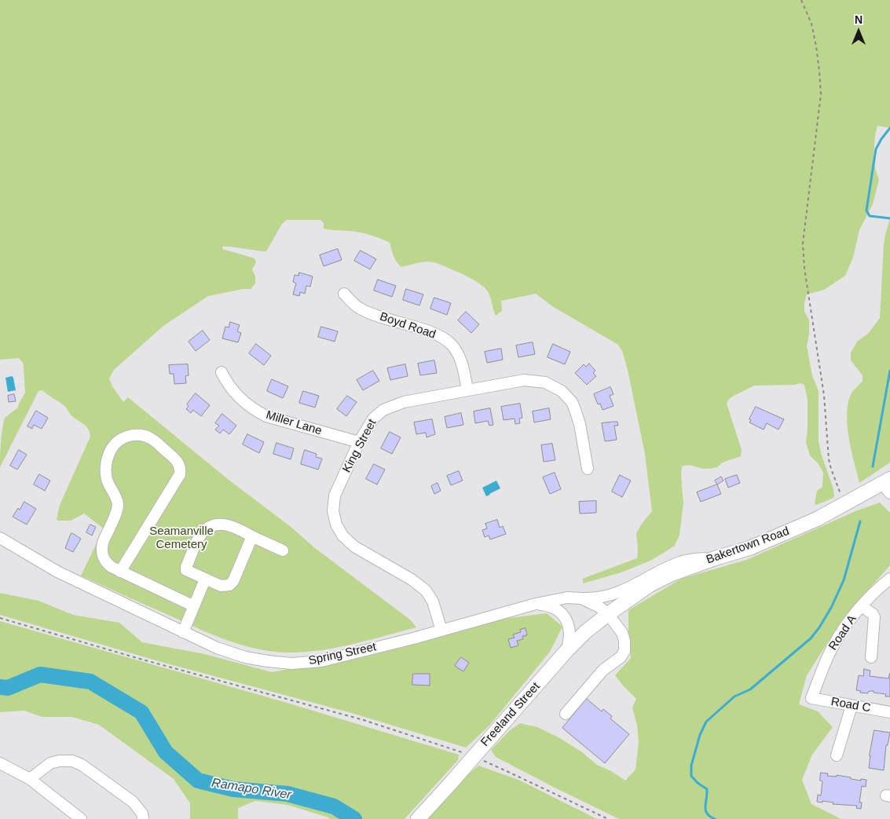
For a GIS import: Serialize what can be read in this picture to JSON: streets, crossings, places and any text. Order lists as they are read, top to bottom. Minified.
{"streets":{"main road":["Bakertown Road","Freeland Street"],"street":["Boyd Road","Miller Lane","King Street","Road A","Spring Street","Road C"]},"crossings":[["Boyd Road","King Street"],["Miller Lane","King Street"],["King Street","Spring Street"],["Bakertown Road","Spring Street"],["Bakertown Road","Freeland Street"],["Road A","Road C"],["Spring Street","Freeland Street"]],"water":["Ramapo River"],"parks":["Seamanville Cemetery"],"north":"top"}
